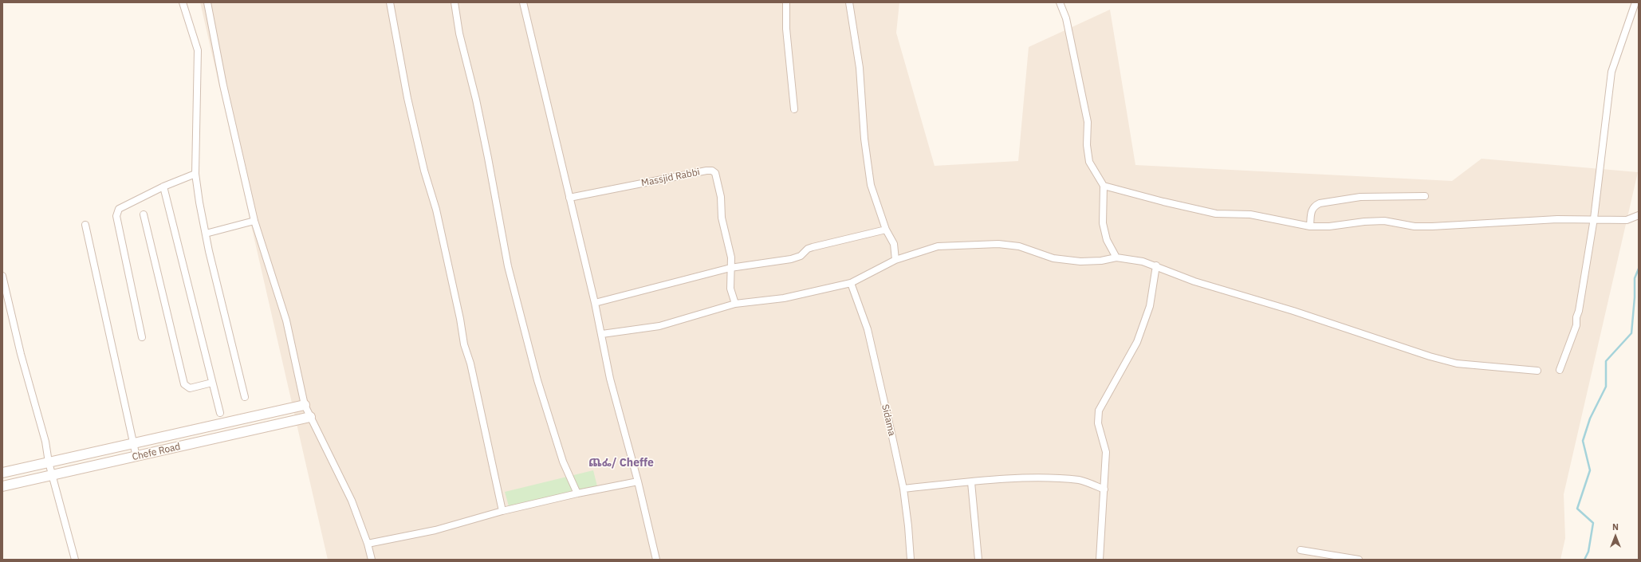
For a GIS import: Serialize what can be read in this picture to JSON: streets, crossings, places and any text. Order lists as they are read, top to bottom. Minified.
{"streets":{"street":["Massjid Rabbi","Sidama","Chefe Road"]},"districts":["ጨፌ/ Cheffe"],"north":"top"}
